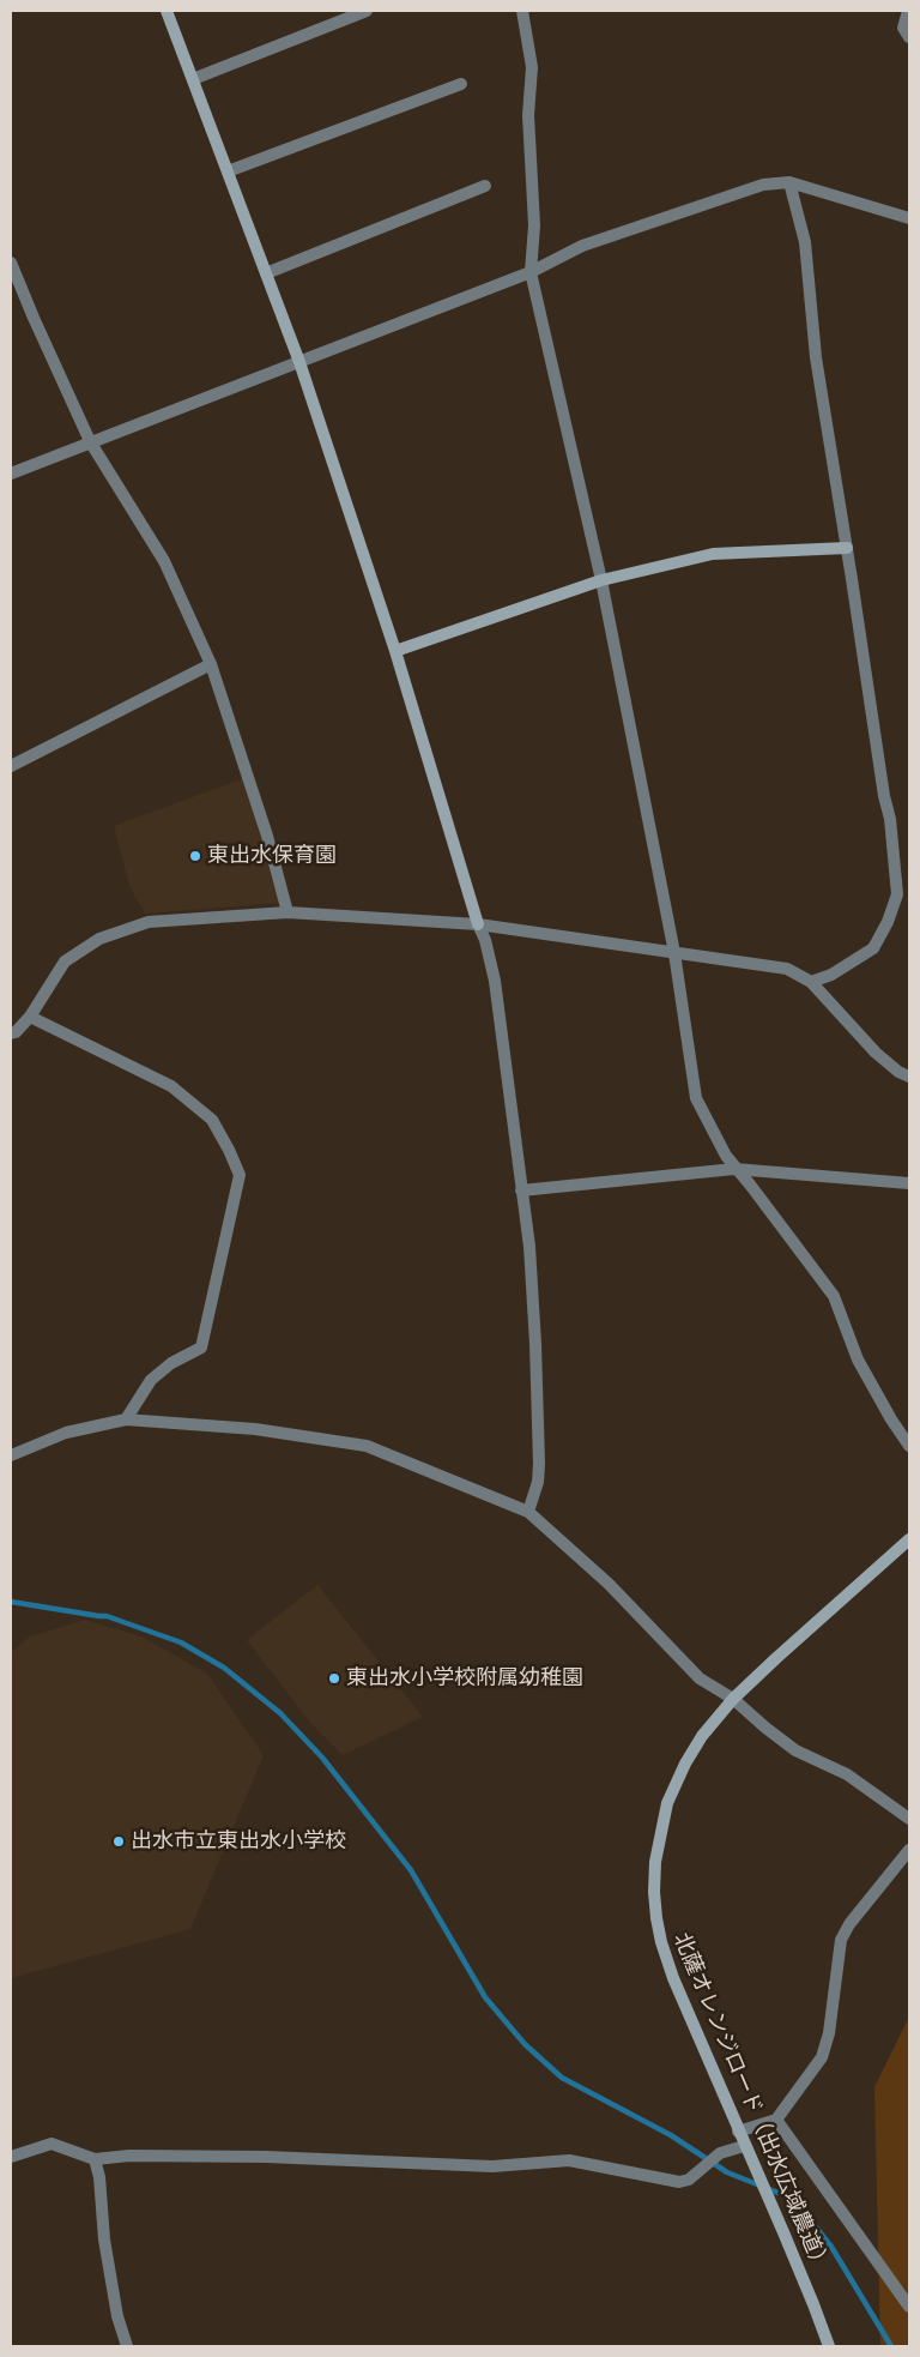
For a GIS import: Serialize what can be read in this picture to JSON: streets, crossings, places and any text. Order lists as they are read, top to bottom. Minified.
{"streets":{"street":["北薩オレンジロード（出水広域農道）"]},"places":["東出水保育園","東出水小学校附属幼稚園","出水市立東出水小学校"]}
